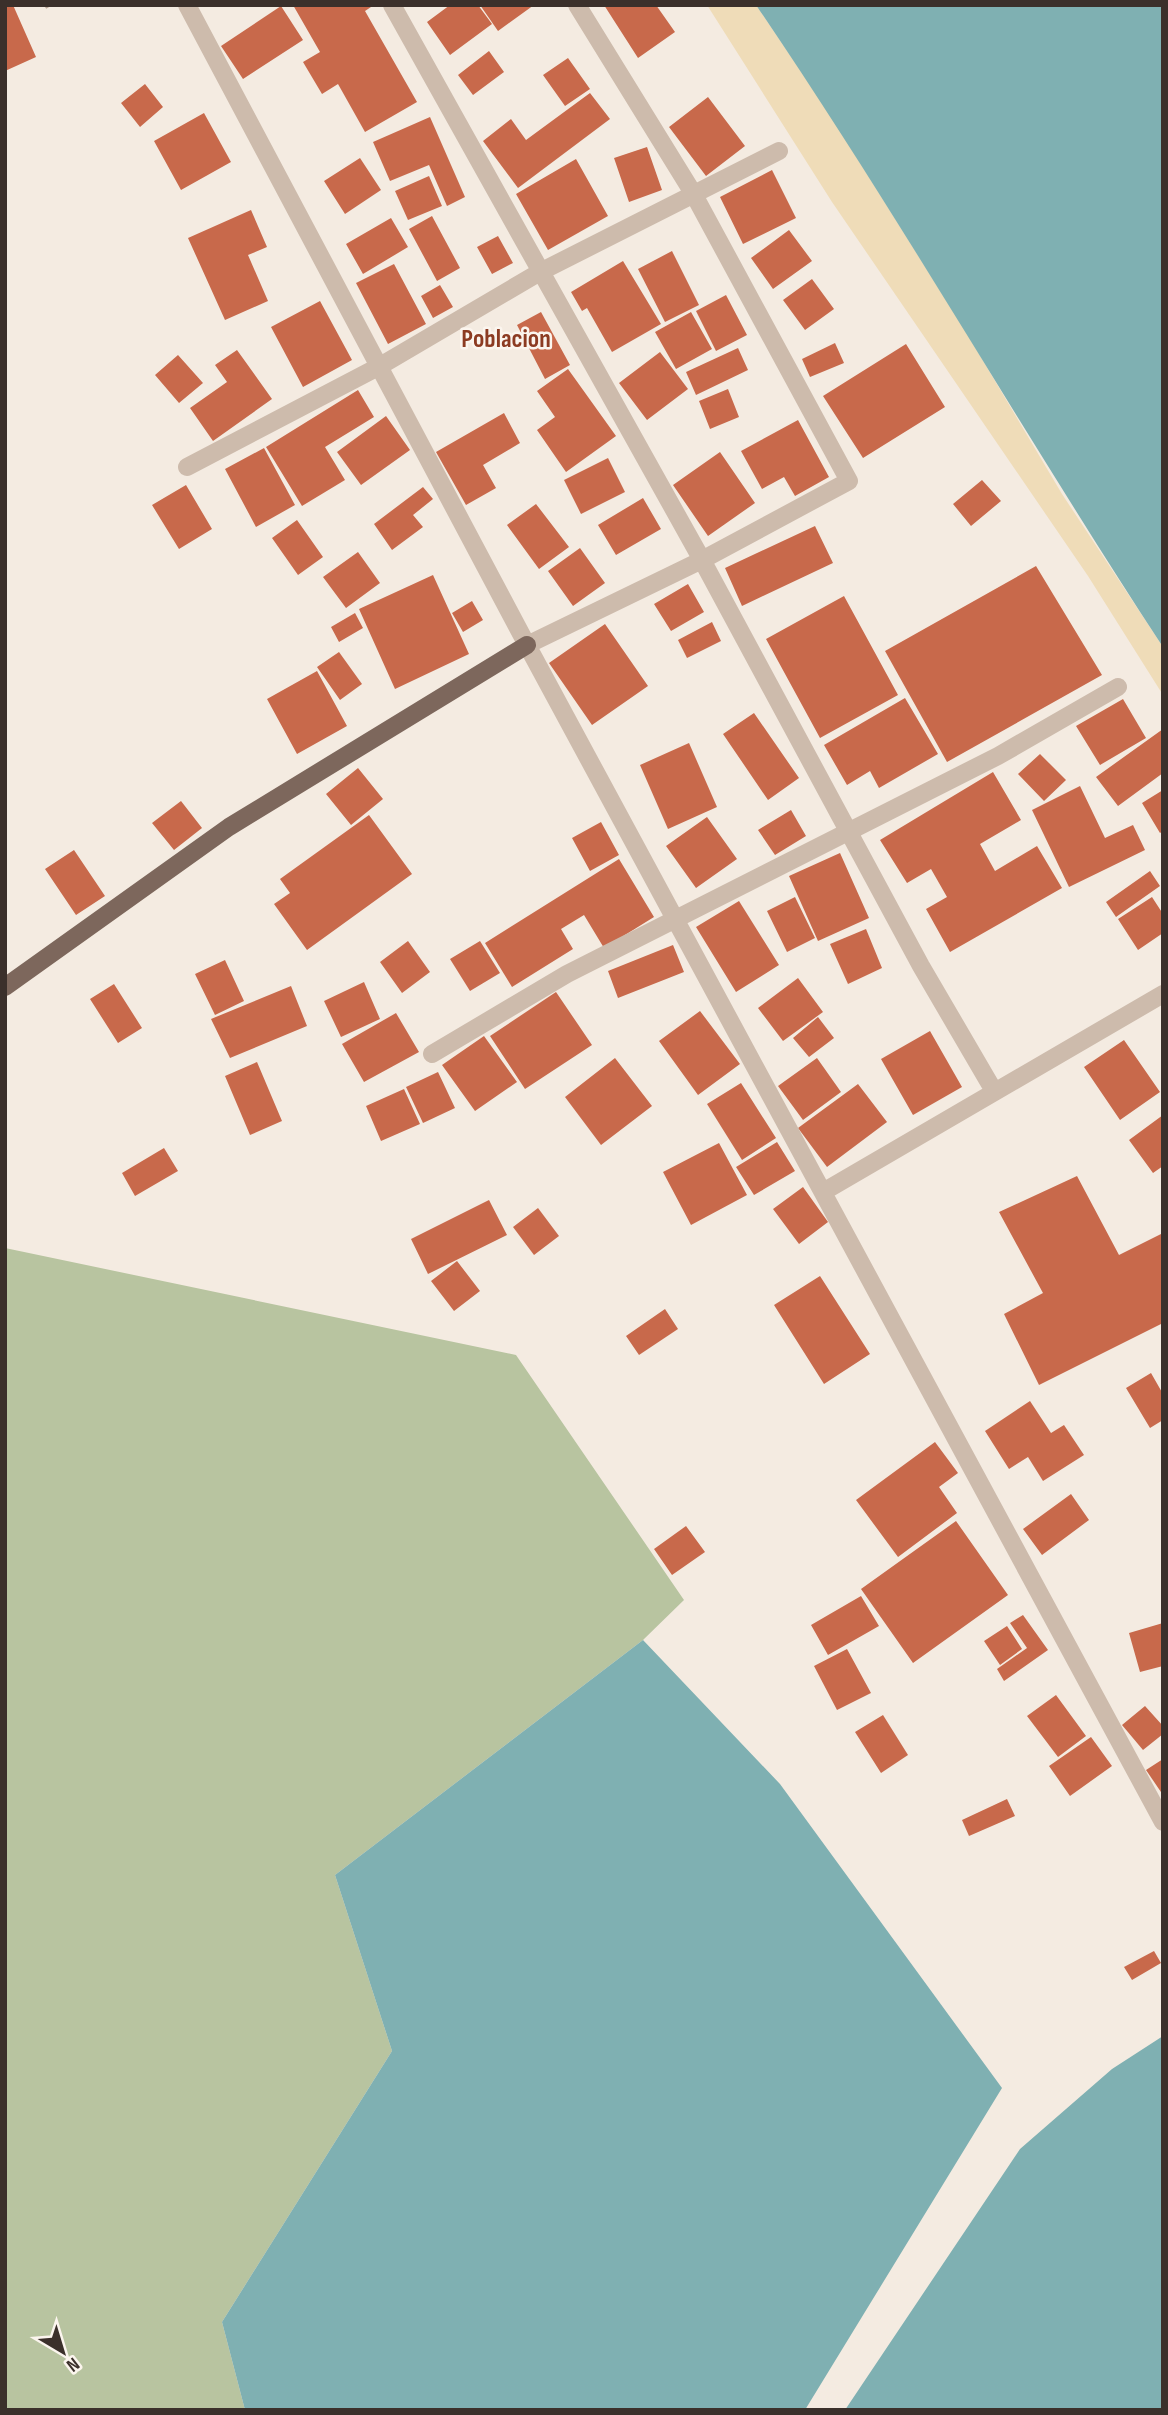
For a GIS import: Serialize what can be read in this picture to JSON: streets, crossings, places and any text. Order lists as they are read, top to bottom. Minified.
{"districts":["Poblacion"],"north":"bottom right"}
